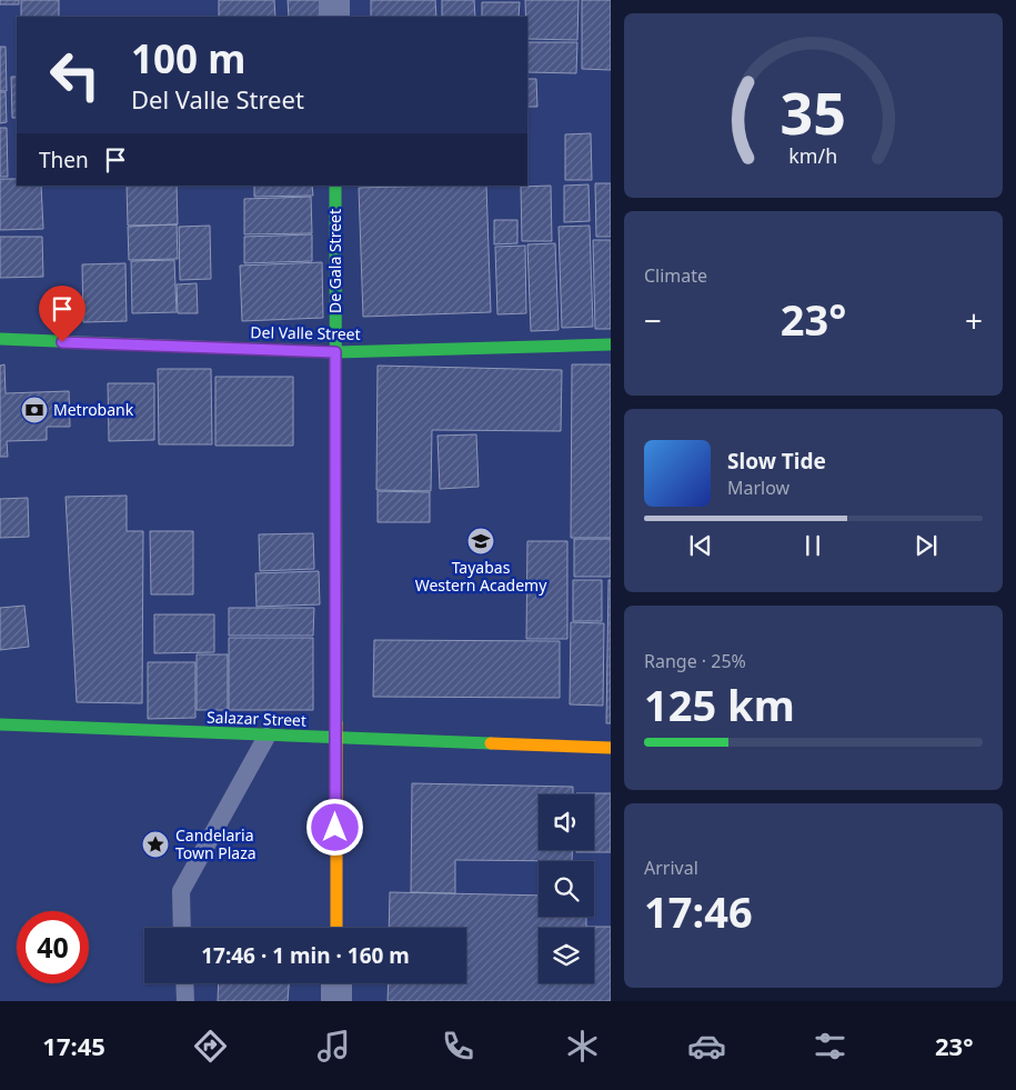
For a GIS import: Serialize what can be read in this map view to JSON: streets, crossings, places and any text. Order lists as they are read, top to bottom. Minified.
{"streets":{"street":["De Gala Street","Del Valle Street","Salazar Street"]},"crossings":[["De Gala Street","Del Valle Street"],["De Gala Street","Salazar Street"]],"places":{"bank":["Metrobank"],"school or university":["Tayabas Western Academy"],"place":["Candelaria Town Plaza"]},"page":{"turn":["100 m","Del Valle Street"],"then":"Then","tile":["Climate",["Range · 25%","125 km"],["Arrival","17:46"]],"heat":["−","23°","+"],"song":["Slow Tide","Marlow"],"limit":"40","trip":"17:46 · 1 min · 160 m","tabs":["17:45","23°"],"gauge":["35","km/h"]}}
